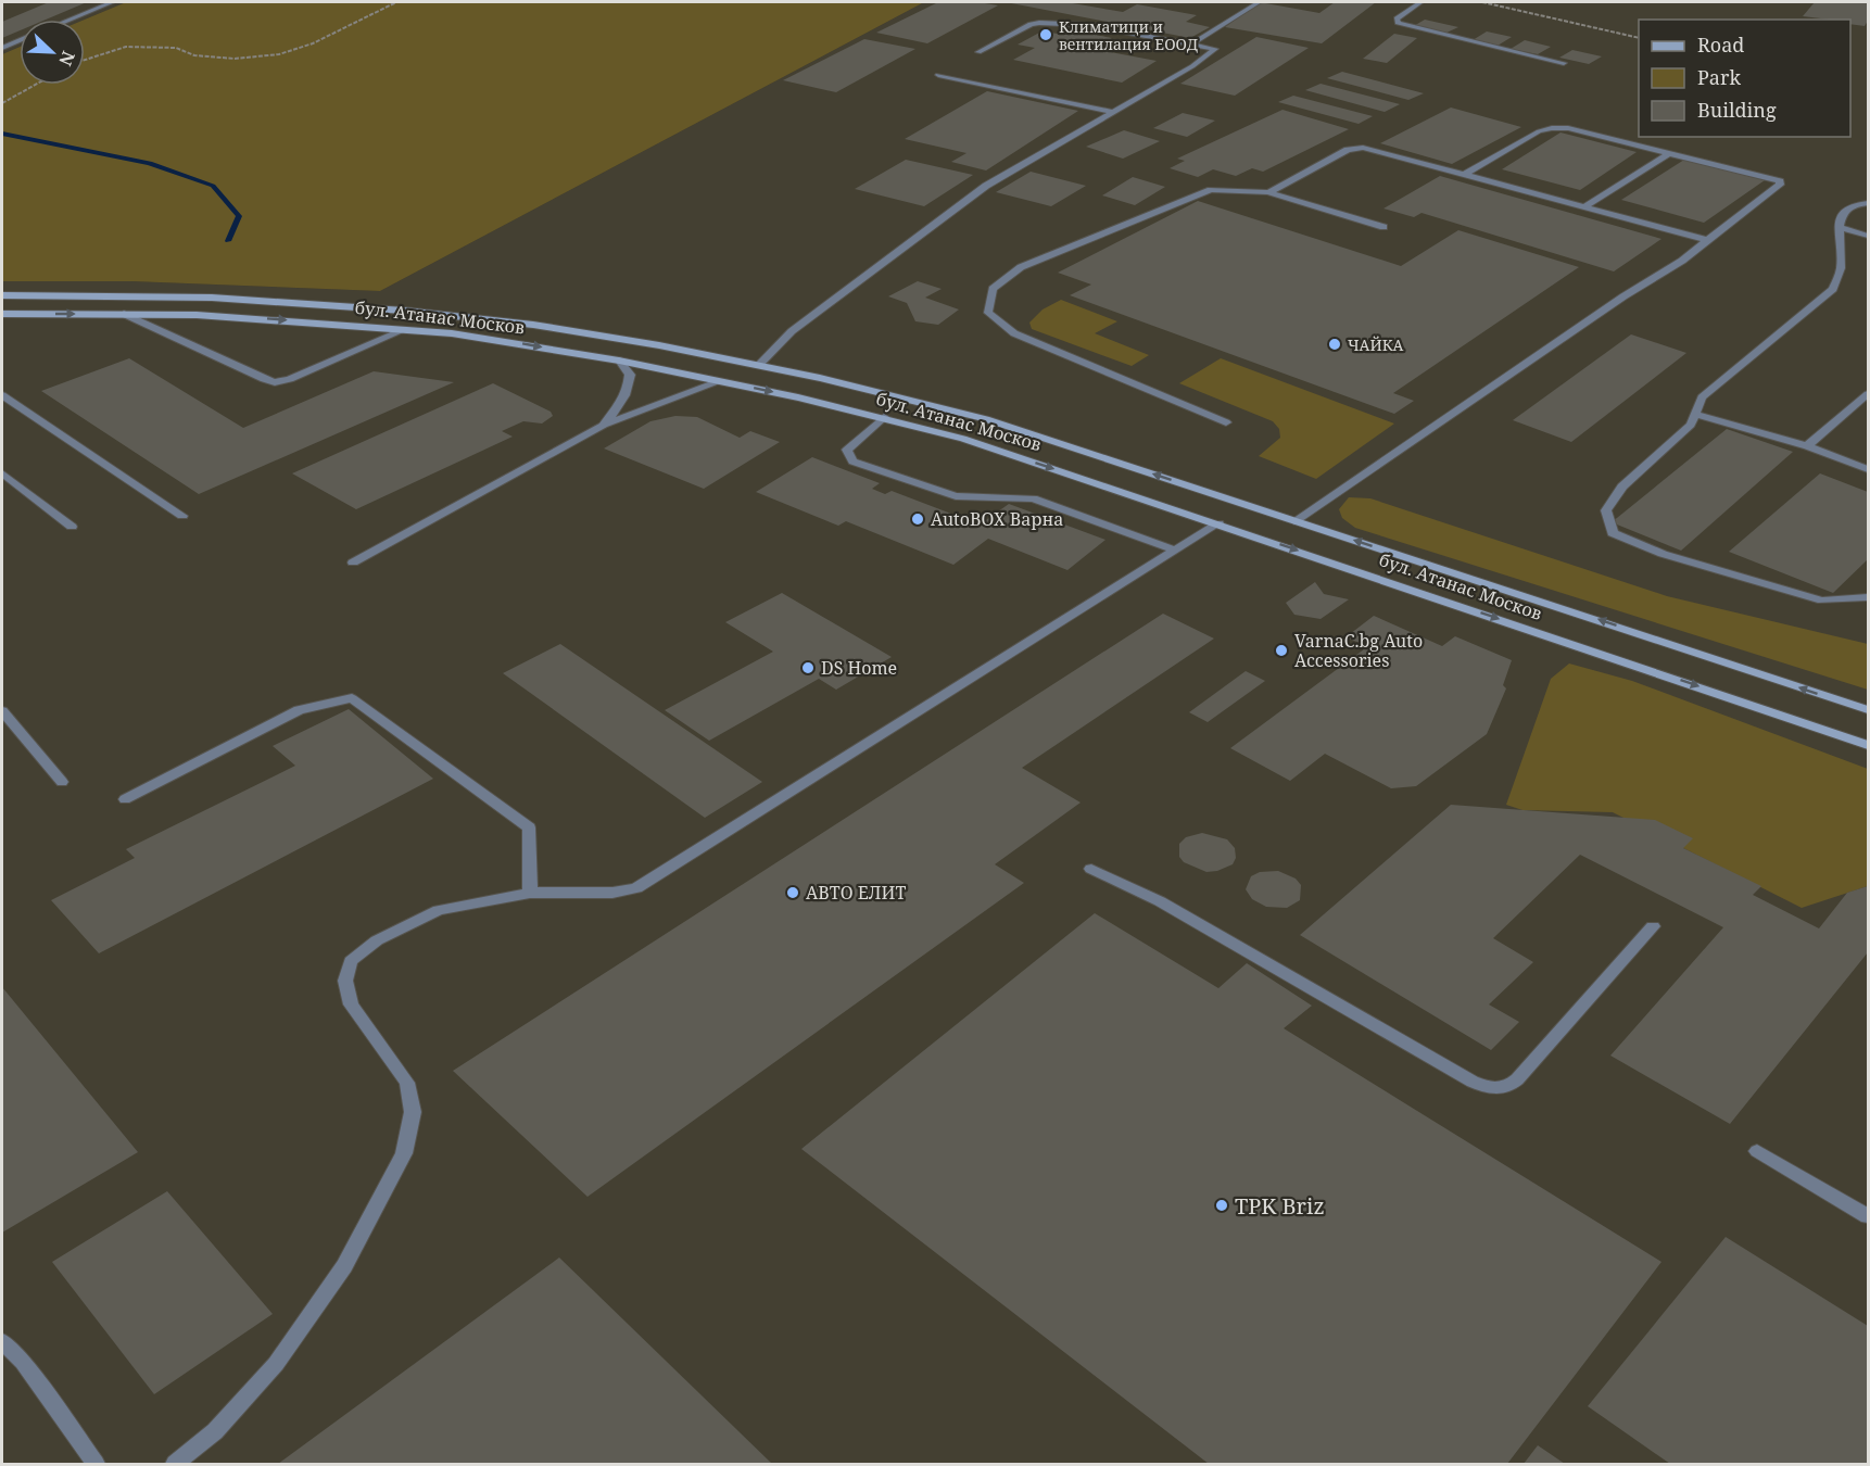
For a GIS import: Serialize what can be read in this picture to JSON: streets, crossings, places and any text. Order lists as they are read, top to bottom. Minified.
{"streets":{"main road":["бул. Атанас Москов"]},"places":["Климатици и вентилация ЕООД","ЧАЙКА","AutoBOX Варна","VarnaC.bg Auto Accessories","DS Home","АВТО ЕЛИТ","TPK Briz"],"legend":["Road","Park","Building"],"north":"bottom right"}
